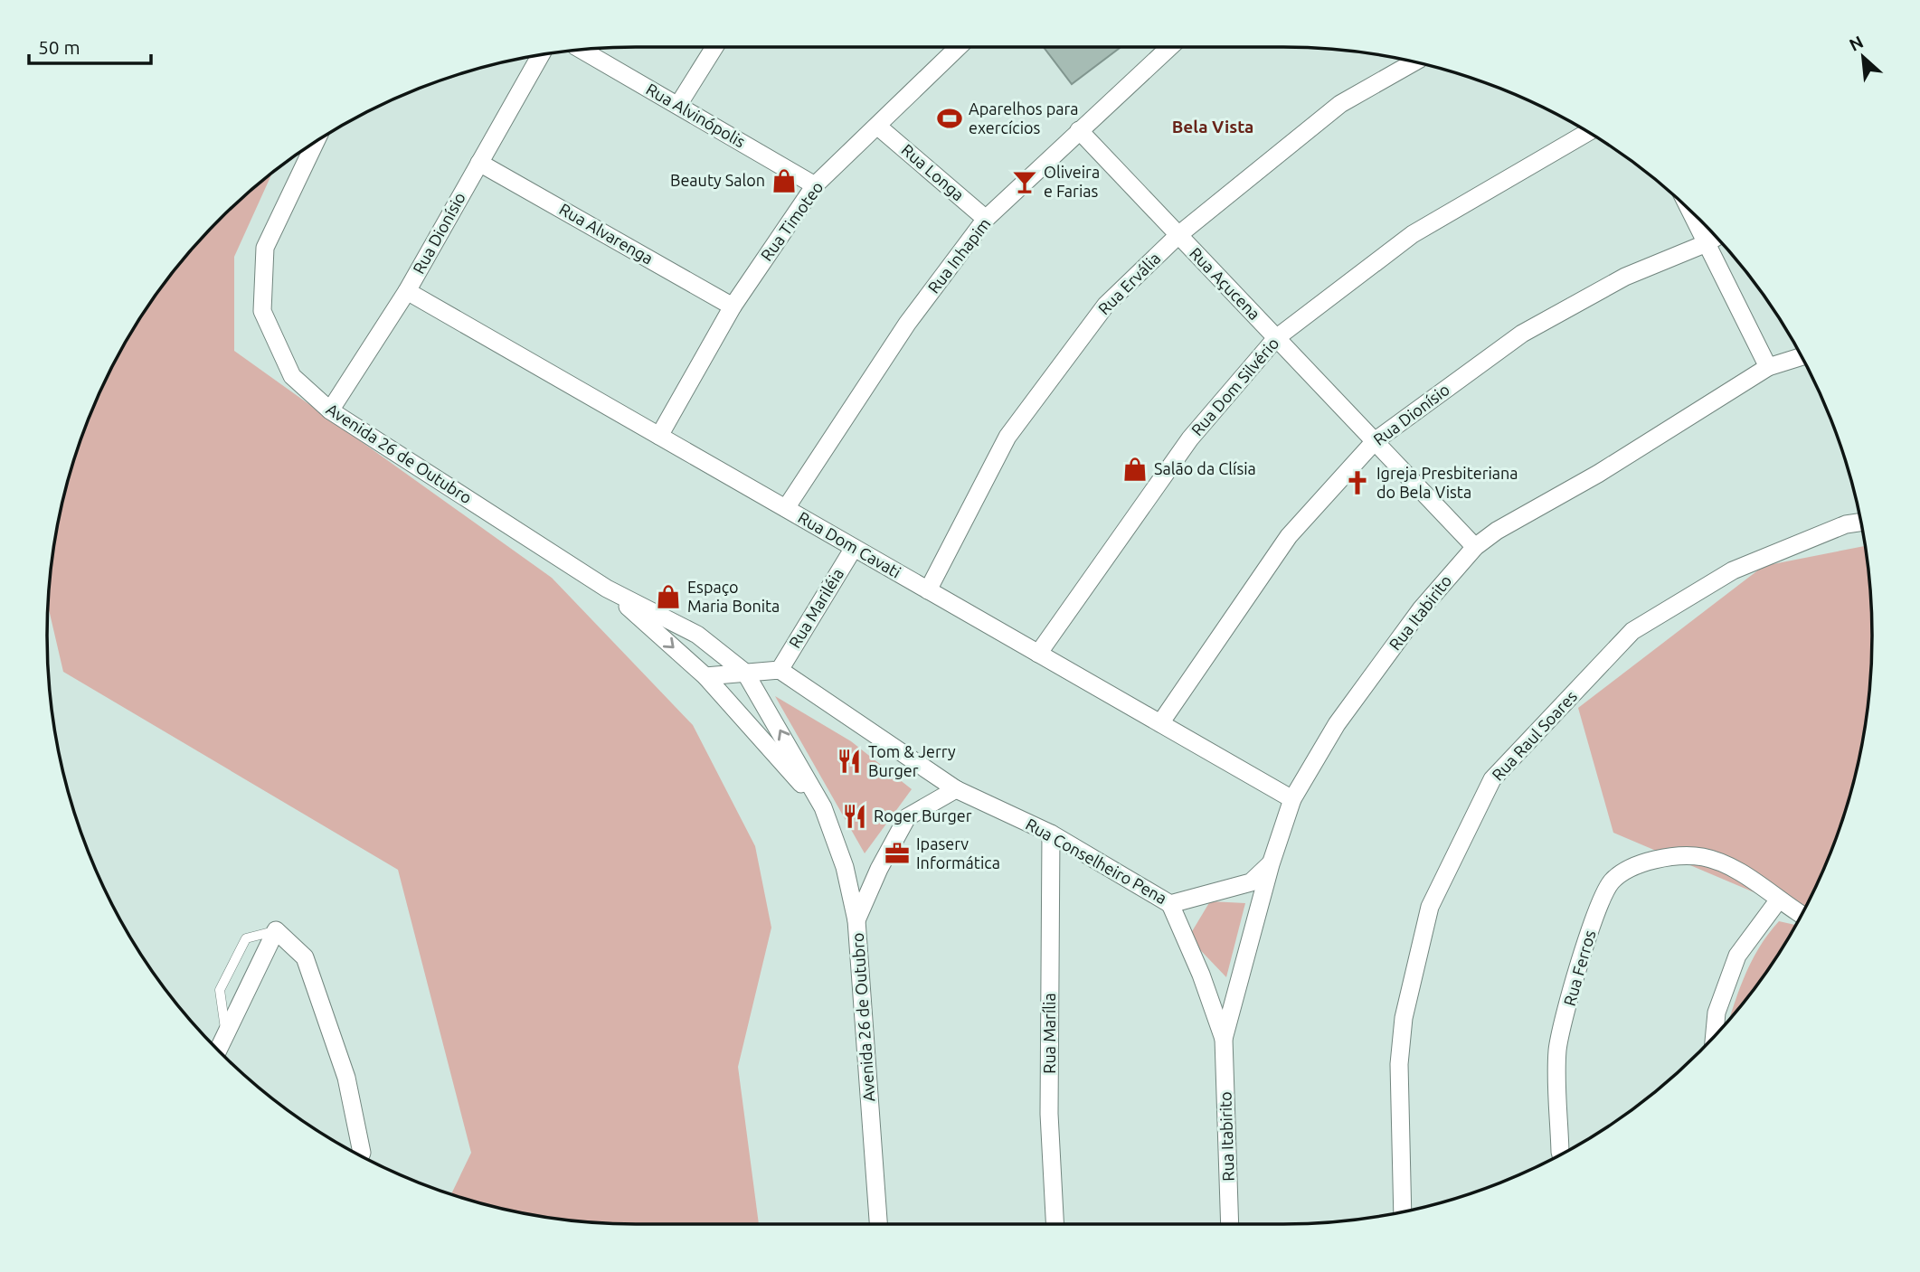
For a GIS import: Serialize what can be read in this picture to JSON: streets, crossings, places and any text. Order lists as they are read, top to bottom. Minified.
{"streets":{"street":["Rua Alvinópolis","Rua Longa","Rua Timoteo","Rua Dionísio","Rua Alvarenga","Rua Inhapim","Rua Ervália","Rua Açucena","Rua Dom Silvério","Avenida 26 de Outubro","Rua Dom Cavati","Rua Mariléia","Rua Itabirito","Rua Raul Soares","Rua Conselheiro Pena","Rua Ferros","Rua Marília"]},"crossings":[["Rua Alvinópolis","Rua Timoteo"],["Rua Longa","Rua Timoteo"],["Rua Longa","Rua Inhapim"],["Rua Timoteo","Rua Alvarenga"],["Rua Timoteo","Rua Dom Cavati"],["Rua Dionísio","Rua Alvarenga"],["Rua Dionísio","Rua Açucena"],["Rua Dionísio","Avenida 26 de Outubro"],["Rua Dionísio","Rua Dom Cavati"],["Rua Inhapim","Rua Açucena"],["Rua Inhapim","Rua Dom Cavati"],["Rua Ervália","Rua Açucena"],["Rua Ervália","Rua Dom Cavati"],["Rua Açucena","Rua Dom Silvério"],["Rua Açucena","Rua Itabirito"],["Rua Dom Silvério","Rua Dom Cavati"],["Rua Dom Cavati","Rua Mariléia"],["Rua Dom Cavati","Rua Itabirito"],["Rua Mariléia","Rua Conselheiro Pena"],["Rua Itabirito","Rua Conselheiro Pena"],["Rua Conselheiro Pena","Rua Marília"]],"districts":["Bela Vista"],"places":{"sports":["Aparelhos para exercícios"],"shop":["Beauty Salon","Salão da Clísia","Espaço Maria Bonita"],"bar":["Oliveira e Farias"],"church":["Igreja Presbiteriana do Bela Vista"],"restaurant":["Tom & Jerry Burger","Roger Burger"],"office":["Ipaserv Informática"]},"scale_bar":"50 m","north":"top left"}
